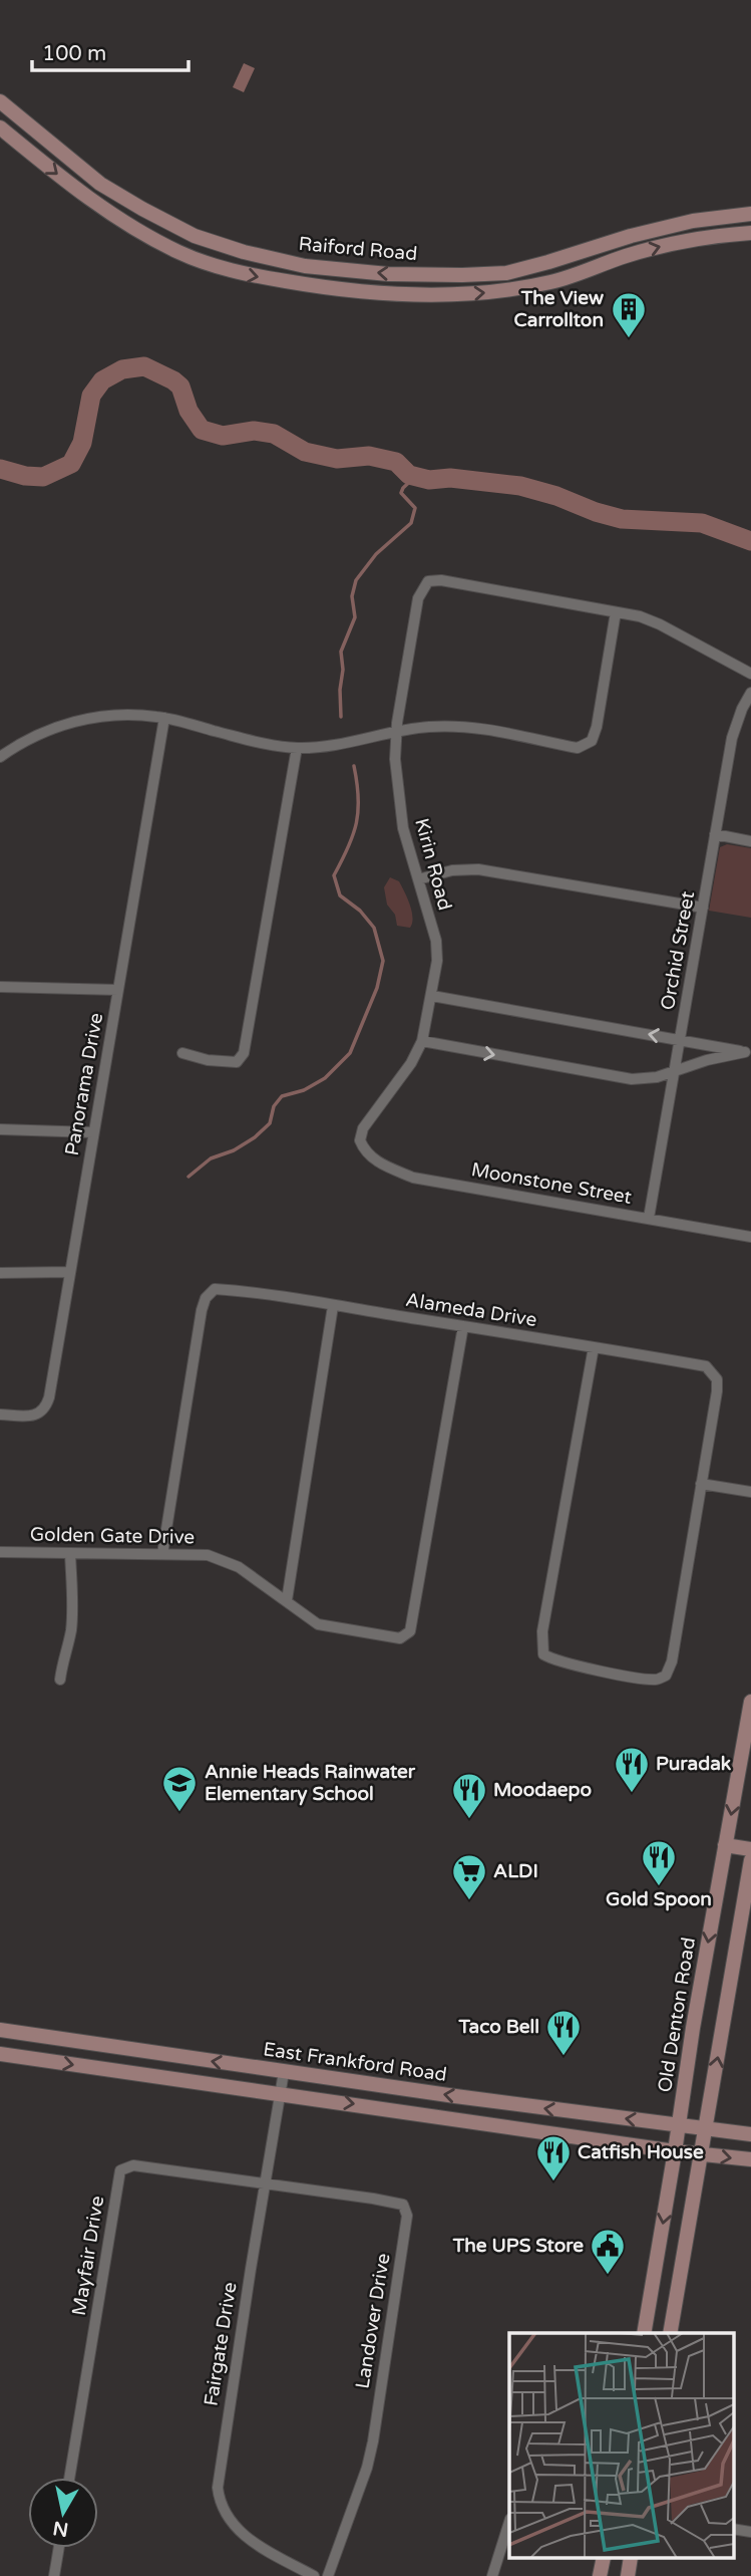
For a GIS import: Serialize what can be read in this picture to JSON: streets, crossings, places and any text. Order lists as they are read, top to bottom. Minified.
{"streets":{"main road":["Raiford Road","Old Denton Road","East Frankford Road"],"street":["Kirin Road","Orchid Street","Panorama Drive","Moonstone Street","Alameda Drive","Golden Gate Drive","Mayfair Drive","Landover Drive","Fairgate Drive"]},"crossings":[["Kirin Road","Moonstone Street"],["Orchid Street","Moonstone Street"],["Alameda Drive","Golden Gate Drive"],["Old Denton Road","East Frankford Road"],["East Frankford Road","Fairgate Drive"],["Mayfair Drive","Landover Drive"],["Mayfair Drive","Fairgate Drive"],["Landover Drive","Fairgate Drive"]],"places":{"building":["The View Carrollton"],"restaurant":["Puradak","Moodaepo","Gold Spoon","Taco Bell","Catfish House"],"school or university":["Annie Heads Rainwater Elementary School"],"supermarket":["ALDI"],"public building":["The UPS Store"]},"scale_bar":"100 m","north":"bottom"}
